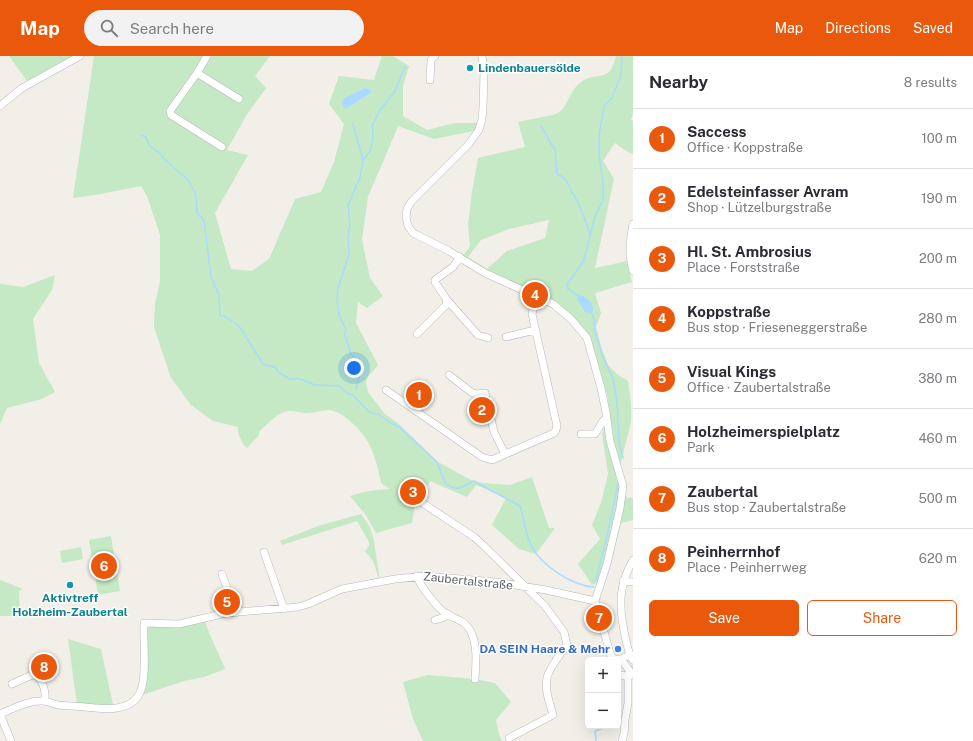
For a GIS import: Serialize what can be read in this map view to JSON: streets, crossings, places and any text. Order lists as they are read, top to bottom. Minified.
{"streets":{"street":["Zaubertalstraße"]},"places":["Lindenbauersölde","Aktivtreff Holzheim-Zaubertal","DA SEIN Haare & Mehr"],"page":{"header":"Map","search":"Search here","nav":["Map","Directions","Saved"],"heading":["Nearby","8 results"],"list":[{"mark":"1","name":"Saccess","note":"Office · Koppstraße","value":"100 m"},{"mark":"2","name":"Edelsteinfasser Avram","note":"Shop · Lützelburgstraße","value":"190 m"},{"mark":"3","name":"Hl. St. Ambrosius","note":"Place · Forststraße","value":"200 m"},{"mark":"4","name":"Koppstraße","note":"Bus stop · Frieseneggerstraße","value":"280 m"},{"mark":"5","name":"Visual Kings","note":"Office · Zaubertalstraße","value":"380 m"},{"mark":"6","name":"Holzheimerspielplatz","note":"Park","value":"460 m"},{"mark":"7","name":"Zaubertal","note":"Bus stop · Zaubertalstraße","value":"500 m"},{"mark":"8","name":"Peinherrnhof","note":"Place · Peinherrweg","value":"620 m"}],"pins":["4","1","2","3","6","5","7","8"],"buttons":["Save","Share"],"map_buttons":["+","−"]}}
